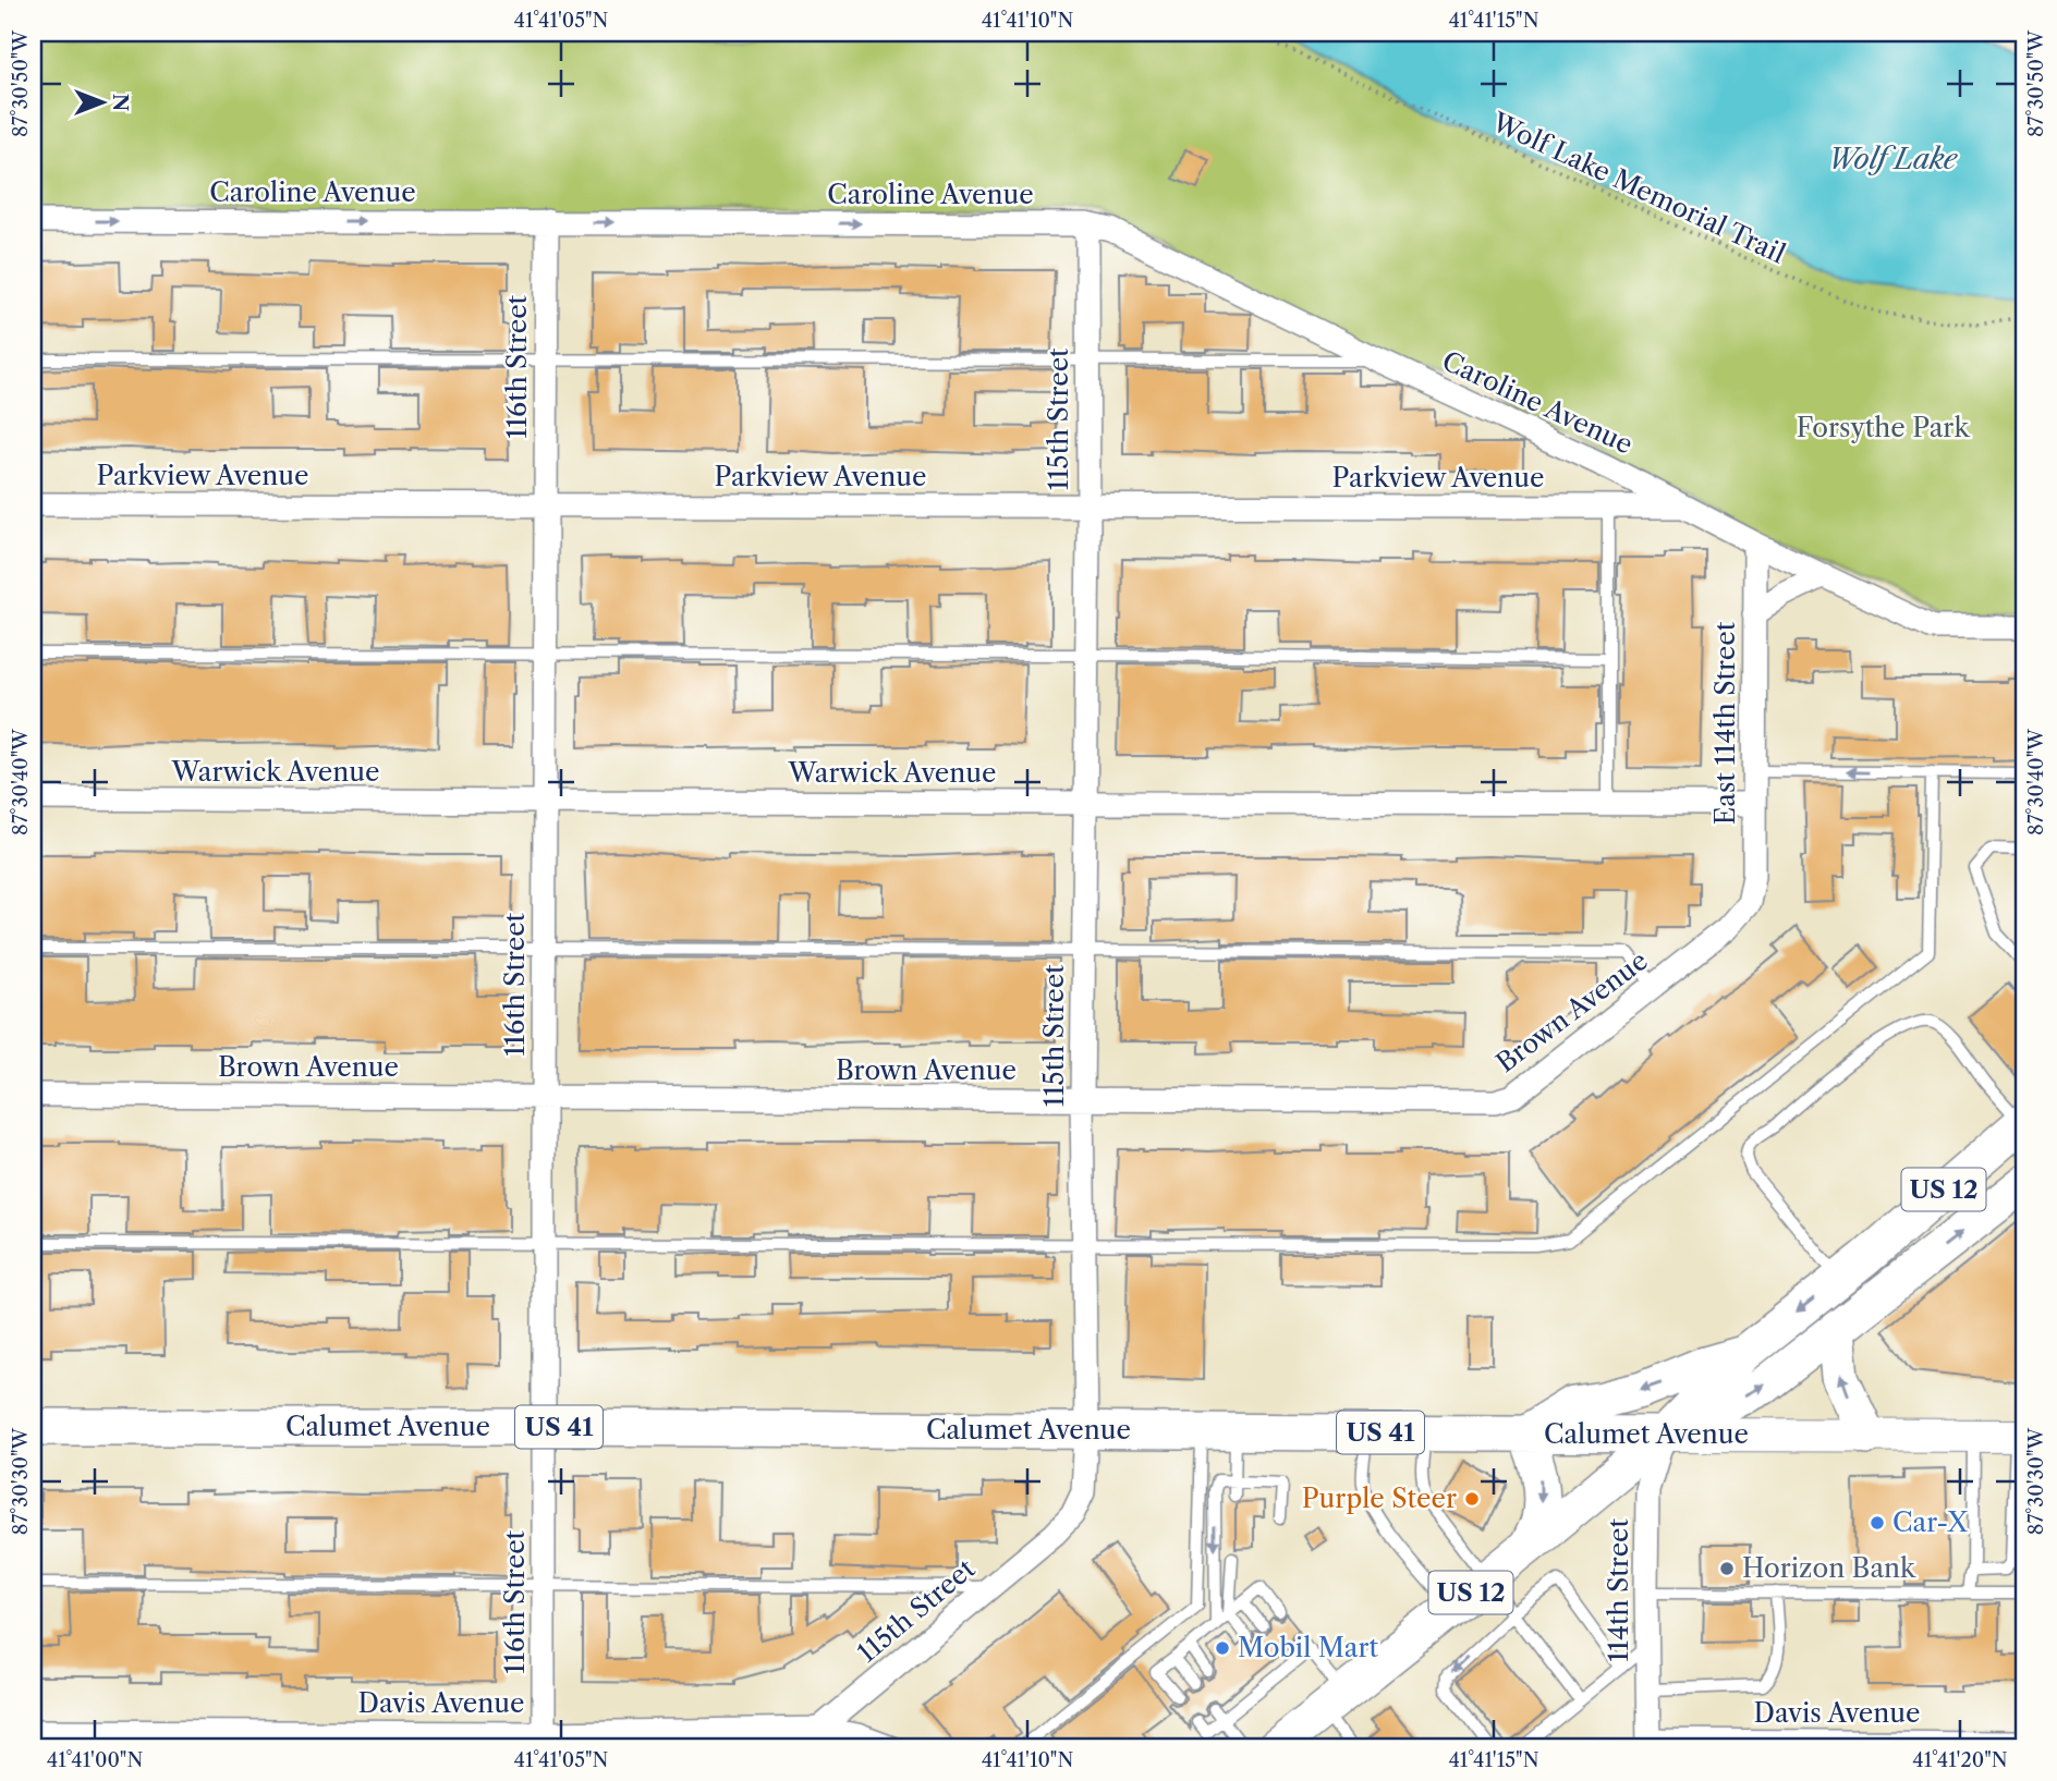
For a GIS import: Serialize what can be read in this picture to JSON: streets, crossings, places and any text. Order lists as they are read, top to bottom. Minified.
{"streets":{"main road":["US 12","Calumet Avenue","US 41"],"street":["Caroline Avenue","116th Street","115th Street","Parkview Avenue","East 114th Street","Warwick Avenue","Brown Avenue","114th Street","Davis Avenue"],"path":["Wolf Lake Memorial Trail"]},"crossings":[["Caroline Avenue","116th Street"],["Caroline Avenue","115th Street"],["Caroline Avenue","Parkview Avenue"],["Caroline Avenue","East 114th Street"],["116th Street","Parkview Avenue"],["116th Street","Warwick Avenue"],["116th Street","Brown Avenue"],["116th Street","Calumet Avenue"],["116th Street","Davis Avenue"],["115th Street","Parkview Avenue"],["115th Street","Warwick Avenue"],["115th Street","Brown Avenue"],["115th Street","Calumet Avenue"],["115th Street","Davis Avenue"],["East 114th Street","Warwick Avenue"],["East 114th Street","Brown Avenue"],["US 12","Calumet Avenue"],["US 12","114th Street"],["Calumet Avenue","114th Street"],["114th Street","Davis Avenue"]],"one_way":["Caroline Avenue"],"water":["Wolf Lake"],"parks":["Forsythe Park"],"places":["Purple Steer","Car-X","Horizon Bank","Mobil Mart"],"north":"right","coordinates":["41°41'05\"N","41°41'10\"N","41°41'15\"N","87°30'50\"W","87°30'40\"W","87°30'30\"W","41°41'00\"N","41°41'20\"N"]}
